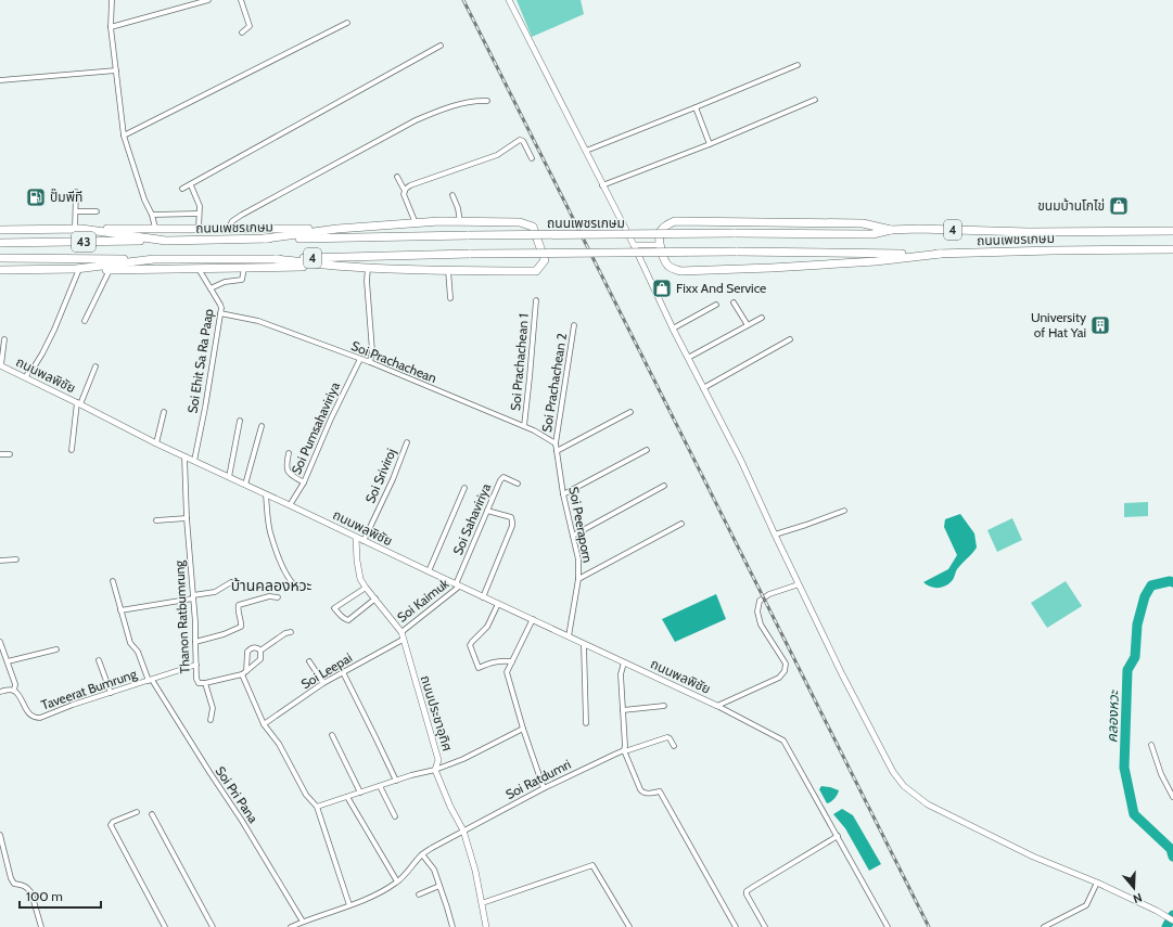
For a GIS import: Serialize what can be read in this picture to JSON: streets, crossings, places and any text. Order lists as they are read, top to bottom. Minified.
{"streets":{"highway":["ถนนเพชรเกษม","4","43"],"street":["Soi Ehit Sa Ra Paap","Soi Prachachean","Soi Prachachean 1","ถนนพลพิชัย","Soi Prachachean 2","Soi Pumsahaviriya","Soi Sriviroj","Soi Sahaviriya","Soi Peeraporn","Soi Kaimuk","Thanon Ratbumrung","Soi Leepai","Taveerat Bumrung","ถนนประชาอุทิศ","Soi Ratdumri","Soi Pri Pana"]},"crossings":[["ถนนเพชรเกษม","43"],["Soi Ehit Sa Ra Paap","Soi Prachachean"],["Soi Ehit Sa Ra Paap","ถนนพลพิชัย"],["Soi Prachachean","Soi Prachachean 1"],["Soi Prachachean","Soi Prachachean 2"],["Soi Prachachean","Soi Pumsahaviriya"],["Soi Prachachean","Soi Peeraporn"],["ถนนพลพิชัย","Soi Pumsahaviriya"],["ถนนพลพิชัย","Soi Sriviroj"],["ถนนพลพิชัย","Soi Sahaviriya"],["ถนนพลพิชัย","Soi Peeraporn"],["ถนนพลพิชัย","Soi Kaimuk"],["ถนนพลพิชัย","Thanon Ratbumrung"],["ถนนพลพิชัย","ถนนประชาอุทิศ"],["Soi Prachachean 2","Soi Peeraporn"],["Soi Sahaviriya","Soi Kaimuk"],["Soi Kaimuk","ถนนประชาอุทิศ"],["Thanon Ratbumrung","Taveerat Bumrung"],["Soi Leepai","ถนนประชาอุทิศ"],["Taveerat Bumrung","Soi Pri Pana"],["ถนนประชาอุทิศ","Soi Ratdumri"],["Soi Ratdumri","Soi Pri Pana"]],"districts":["บ้านคลองหวะ"],"water":["คลองหวะ"],"places":{"fuel station":["ปั๊มพีที"],"shop":["ขนมบ้านโกไข่","Fixx And Service"],"building":["University of Hat Yai"]},"scale_bar":"100 m","north":"bottom"}
